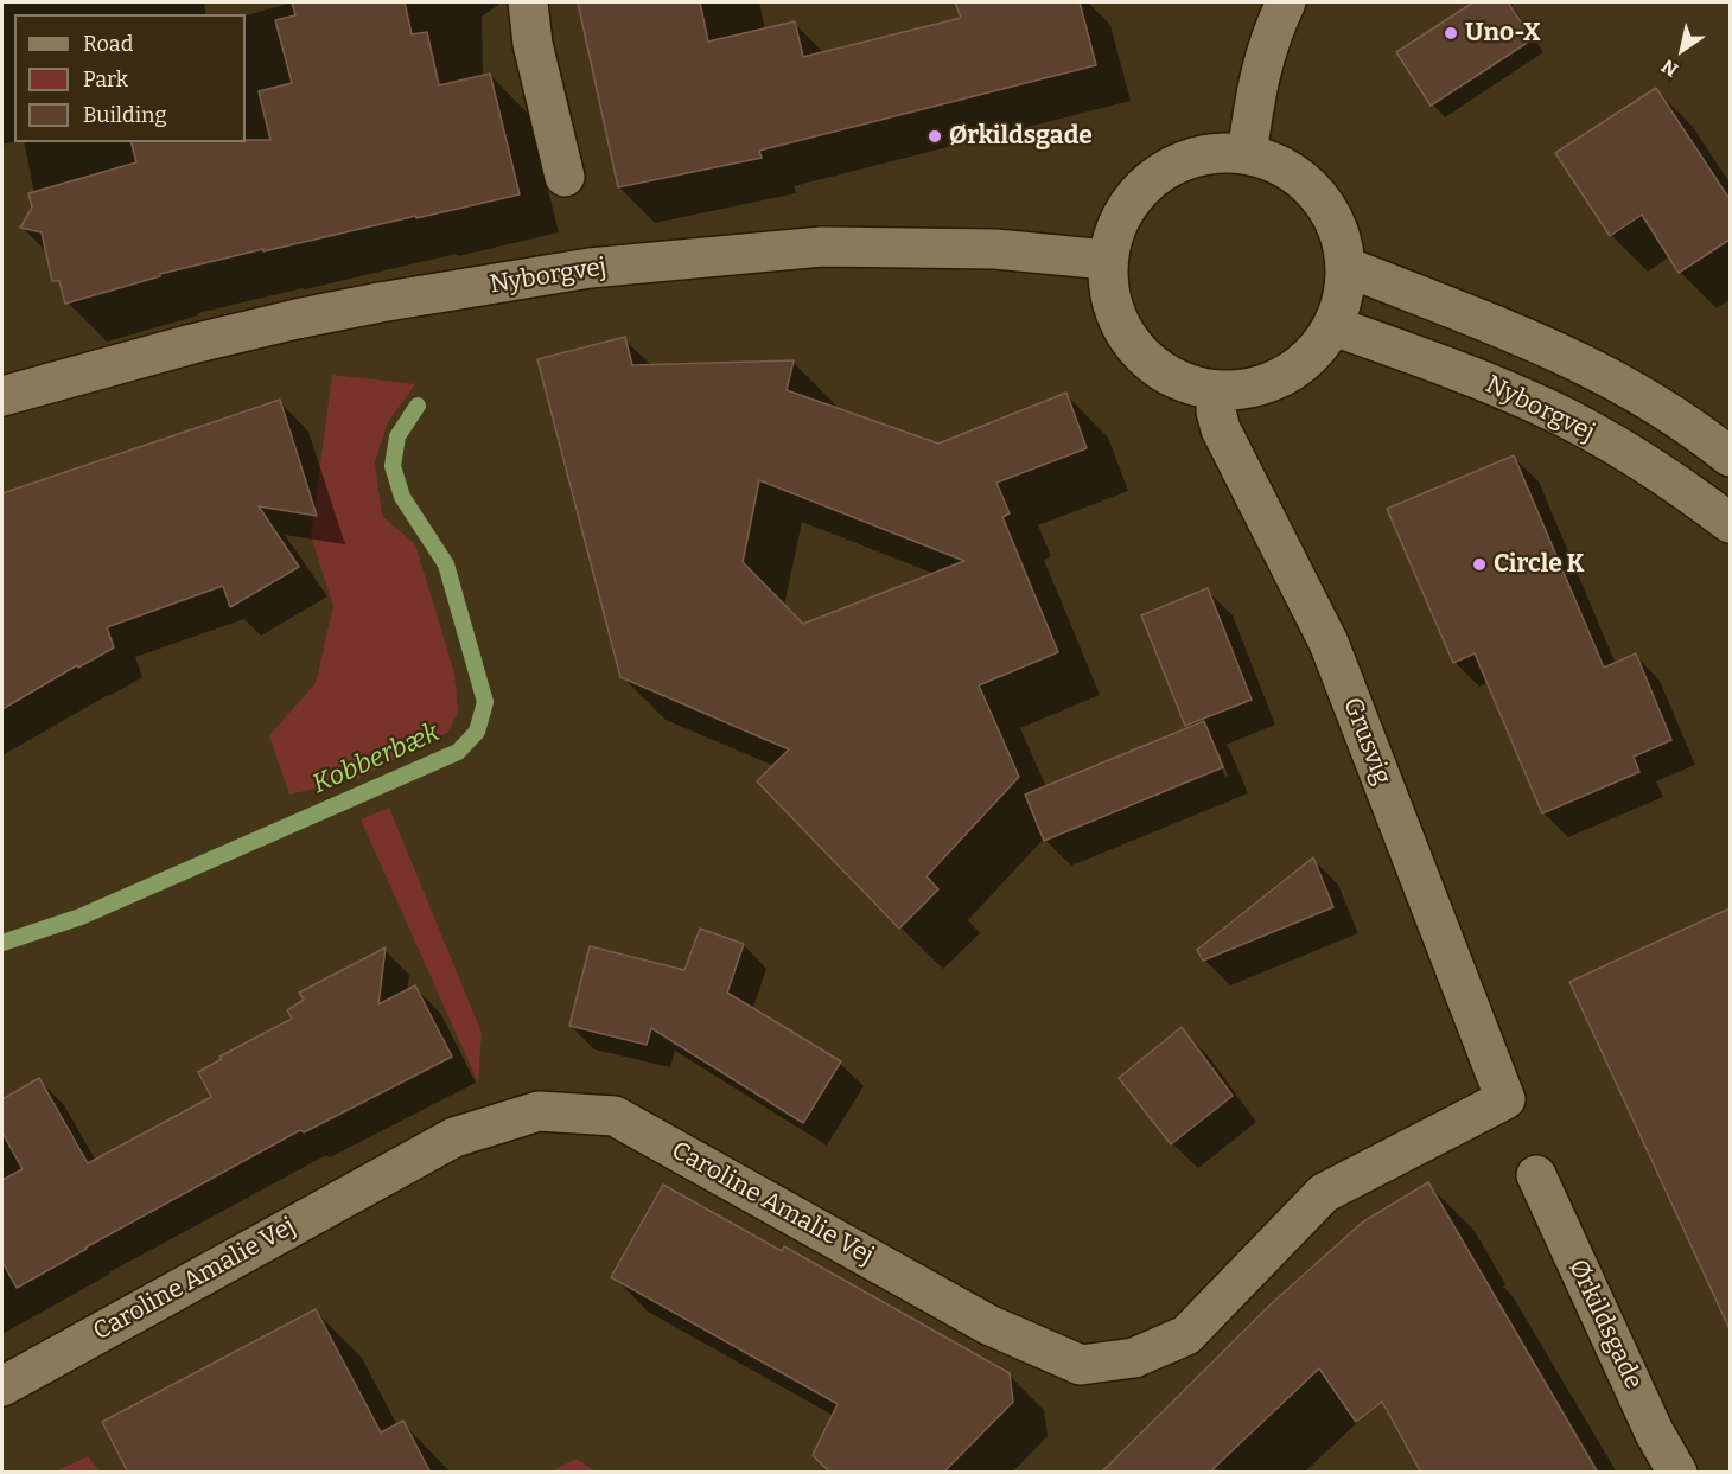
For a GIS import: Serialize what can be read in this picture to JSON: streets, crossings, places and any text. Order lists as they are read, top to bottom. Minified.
{"streets":{"street":["Nyborgvej","Grusvig","Caroline Amalie Vej","Ørkildsgade"]},"crossings":[["Nyborgvej","Grusvig"],["Grusvig","Caroline Amalie Vej"]],"water":["Kobberbæk"],"places":["Uno-X","Ørkildsgade","Circle K"],"legend":["Road","Park","Building"],"north":"bottom left"}
